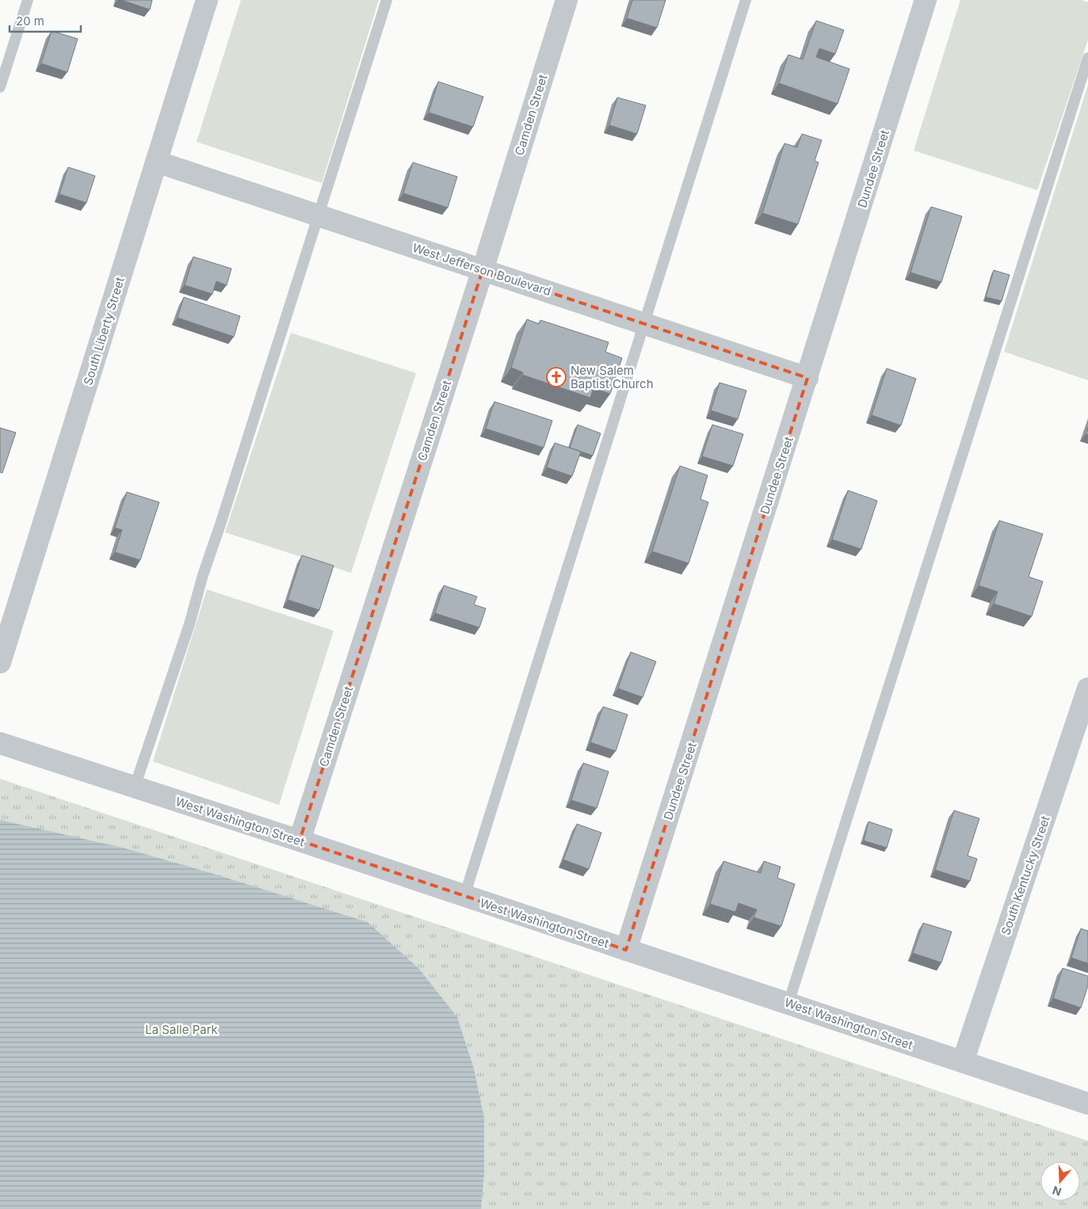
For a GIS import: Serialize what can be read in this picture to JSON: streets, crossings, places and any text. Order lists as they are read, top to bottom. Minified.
{"streets":{"street":["Camden Street","Dundee Street","West Jefferson Boulevard","South Liberty Street","West Washington Street","South Kentucky Street"]},"crossings":[["Camden Street","West Jefferson Boulevard"],["Camden Street","West Washington Street"],["Dundee Street","West Jefferson Boulevard"],["Dundee Street","West Washington Street"],["West Jefferson Boulevard","South Liberty Street"],["West Washington Street","South Kentucky Street"]],"parks":["La Salle Park"],"places":{"church":["New Salem Baptist Church"]},"scale_bar":"20 m","north":"bottom"}
